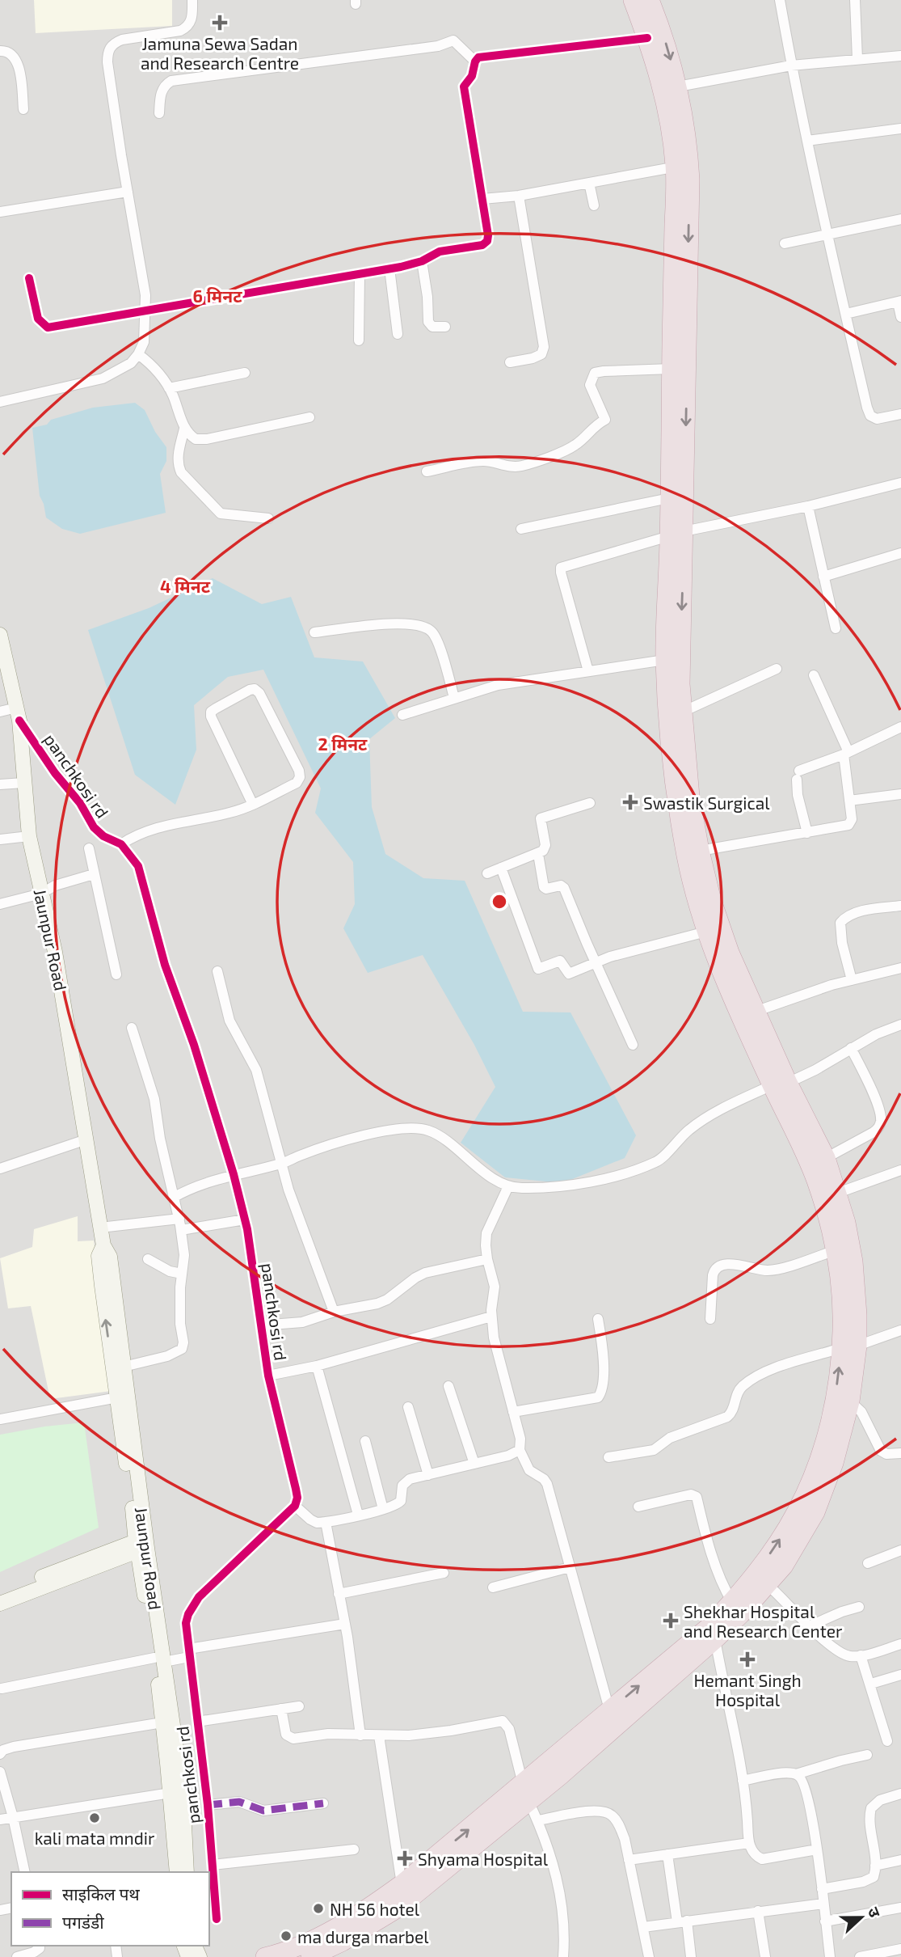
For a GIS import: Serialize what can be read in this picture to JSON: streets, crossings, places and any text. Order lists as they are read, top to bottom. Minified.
{"streets":{"street":["panchkosi rd","Jaunpur Road"]},"crossings":[["panchkosi rd","Jaunpur Road"]],"places":{"health":["Jamuna Sewa Sadan and Research Centre","Swastik Surgical","Shekhar Hospital and Research Center","Hemant Singh Hospital","Shyama Hospital"],"other":["kali mata mndir","NH 56 hotel","ma durga marbel"]},"legend":["साइकिल पथ","पगडंडी"],"north":"right","rings":["6 मिनट","4 मिनट","2 मिनट"]}
